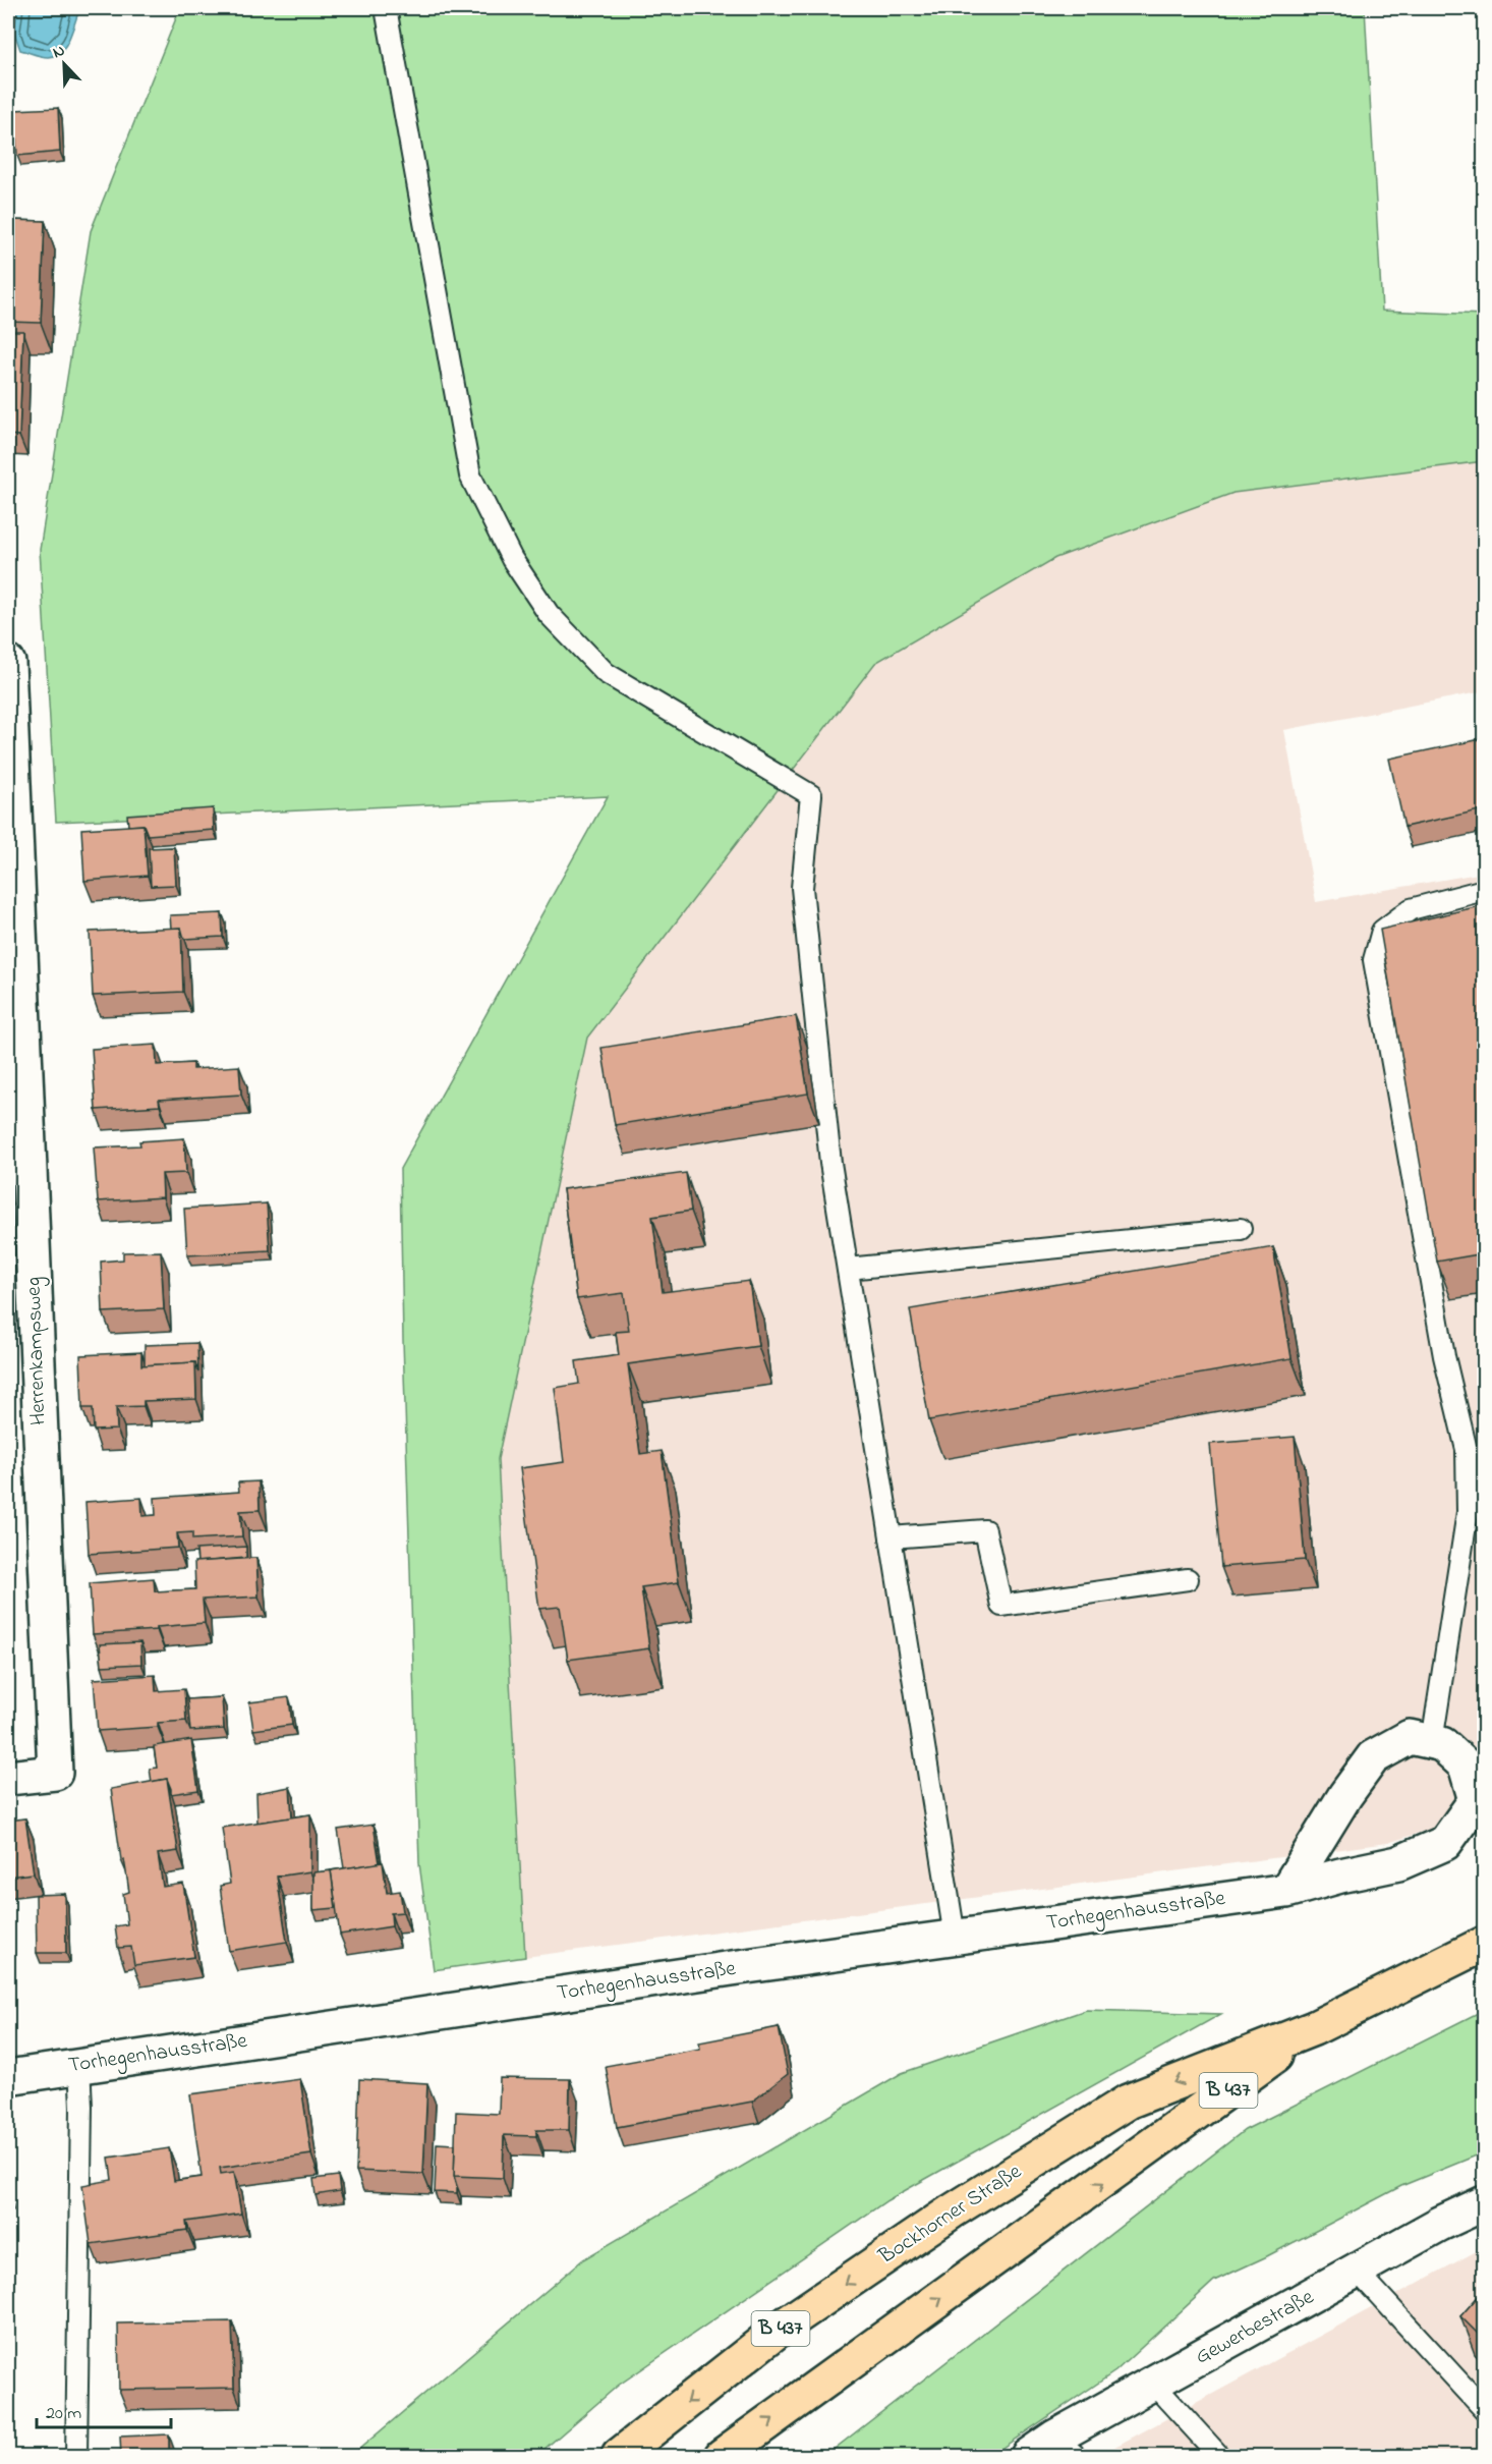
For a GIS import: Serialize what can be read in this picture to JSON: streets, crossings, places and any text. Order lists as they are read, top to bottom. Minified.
{"streets":{"main road":["B 437","Bockhorner Straße"],"street":["Herrenkampsweg","Torhegenhausstraße","Gewerbestraße"]},"scale_bar":"20 m","north":"top left"}
